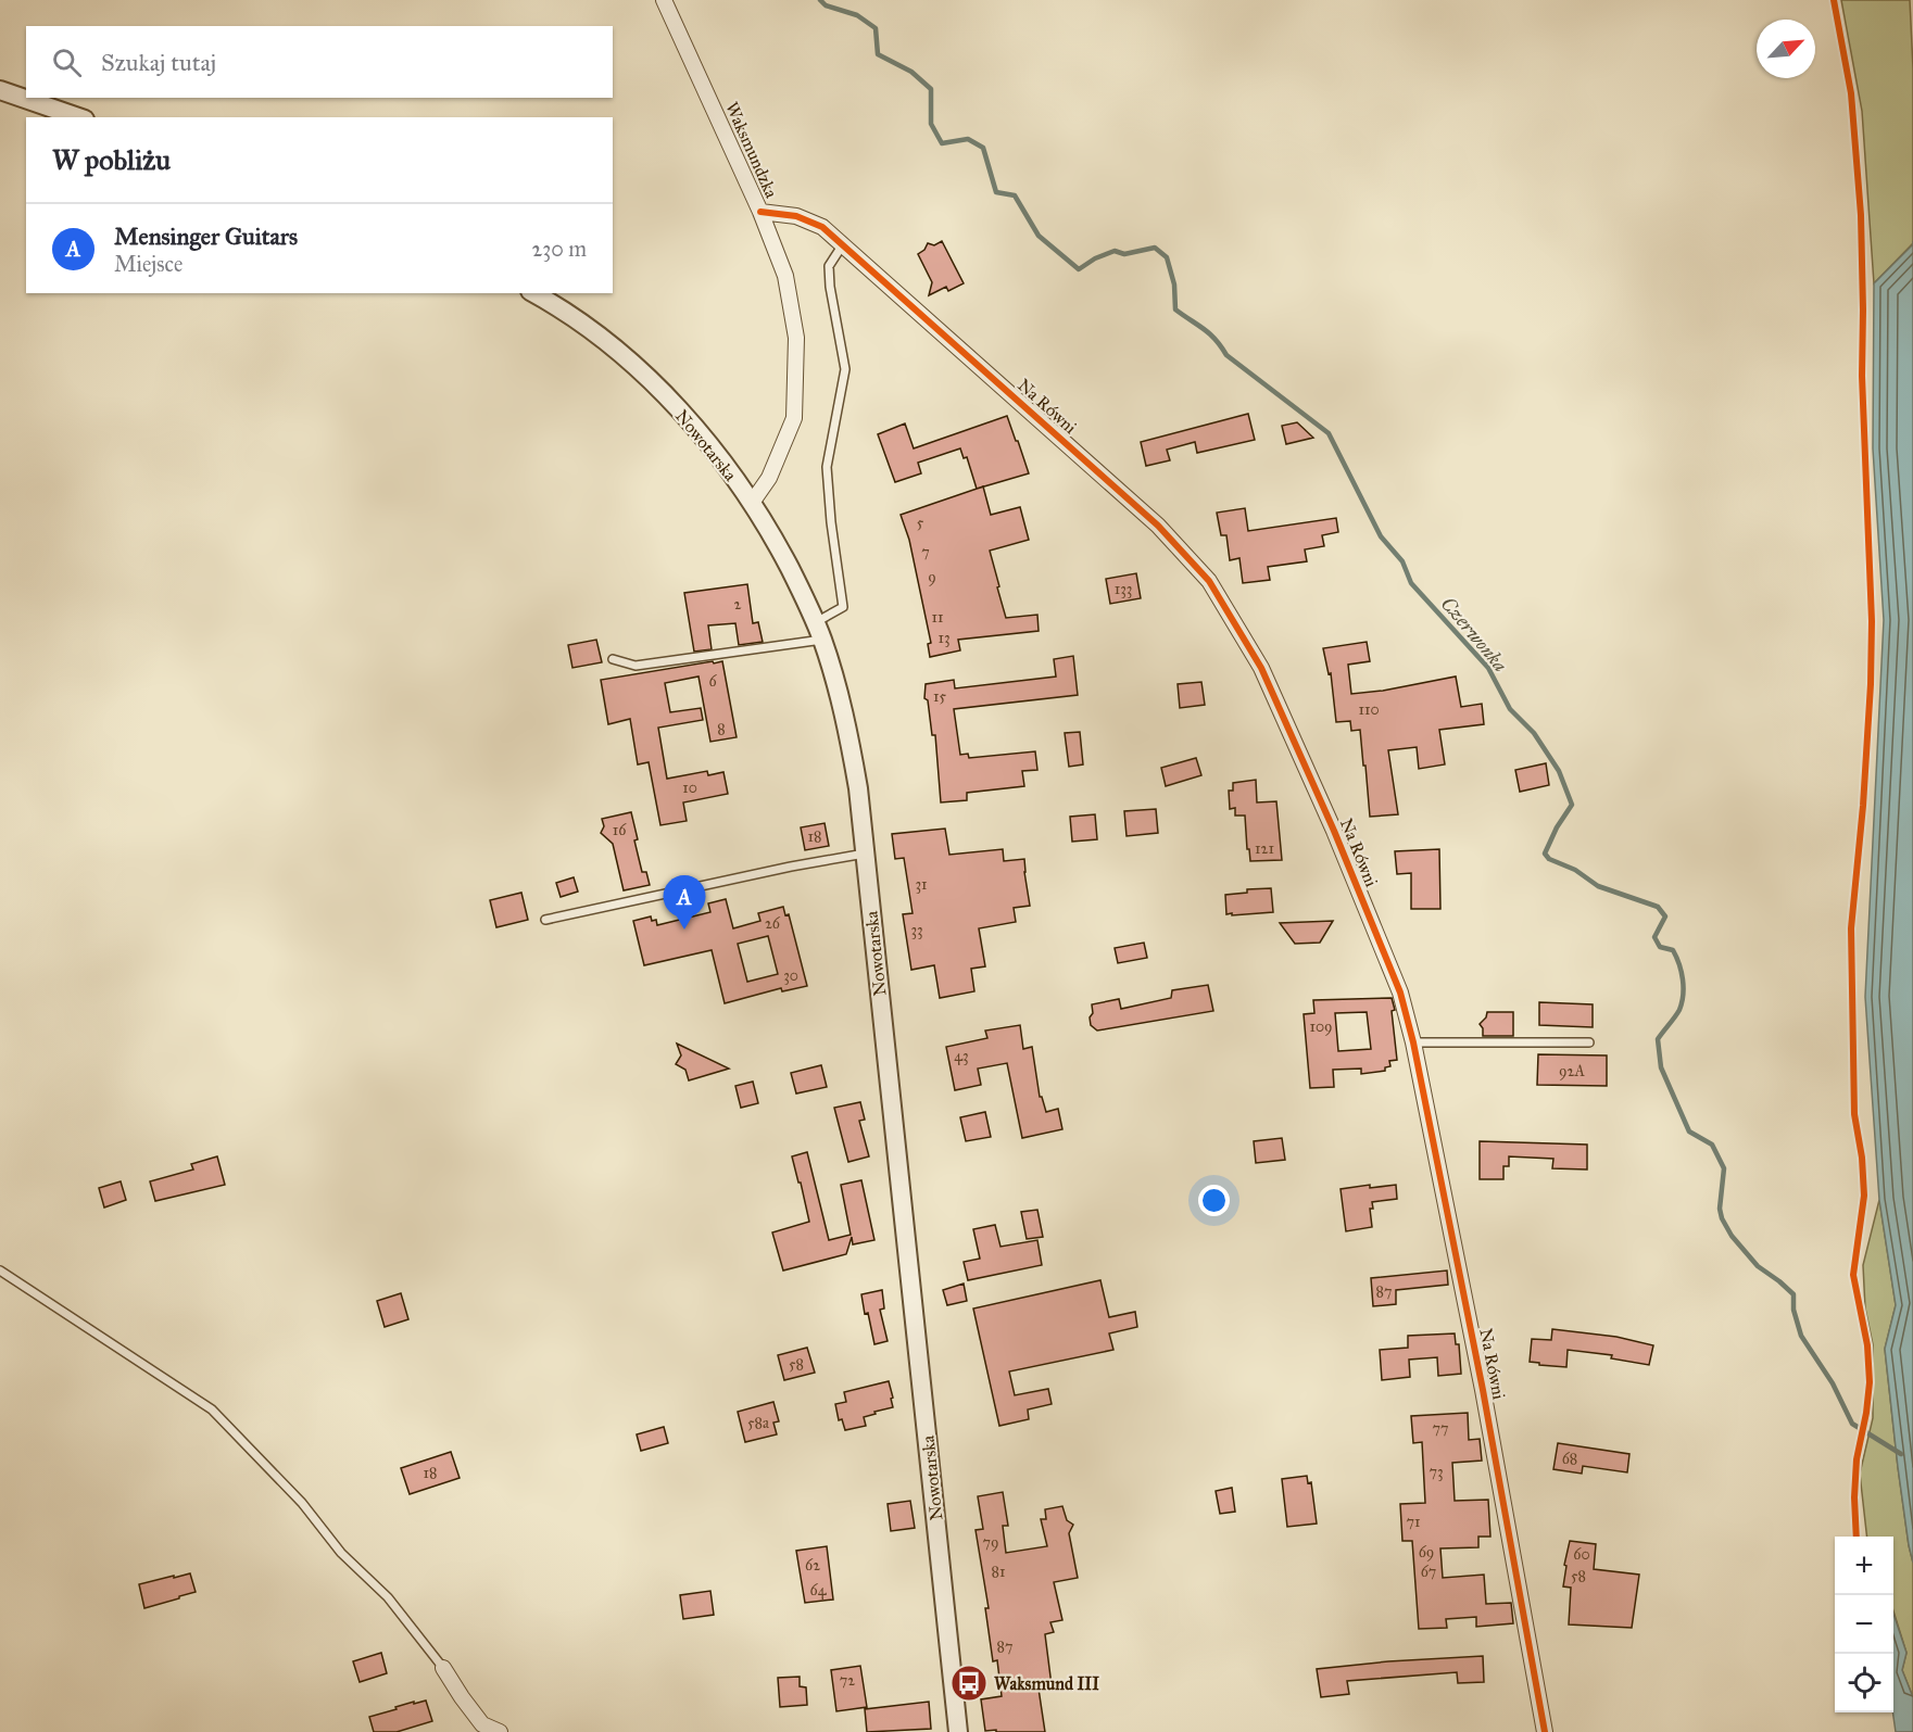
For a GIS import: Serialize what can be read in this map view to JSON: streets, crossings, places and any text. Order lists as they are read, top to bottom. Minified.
{"streets":{"street":["Waksmundzka","Na Równi","Nowotarska"]},"crossings":[["Waksmundzka","Na Równi"],["Waksmundzka","Nowotarska"]],"water":["Czerwonka"],"places":{"bus stop":["Waksmund III"]},"house_numbers":["5","7","9","133","2","11","13","6","15","110","8","10","16","18","121","31","26","33","30","109","43","92A","87","58","58a","77","68","73","18","71","79","69","60","62","81","67","58","64","87","72"],"north":"top right","page":{"search":"Szukaj tutaj","heading":"W pobliżu","list":[{"mark":"A","name":"Mensinger Guitars","note":"Miejsce","value":"230 m"}],"pins":"A","map_buttons":["+","−"]}}
